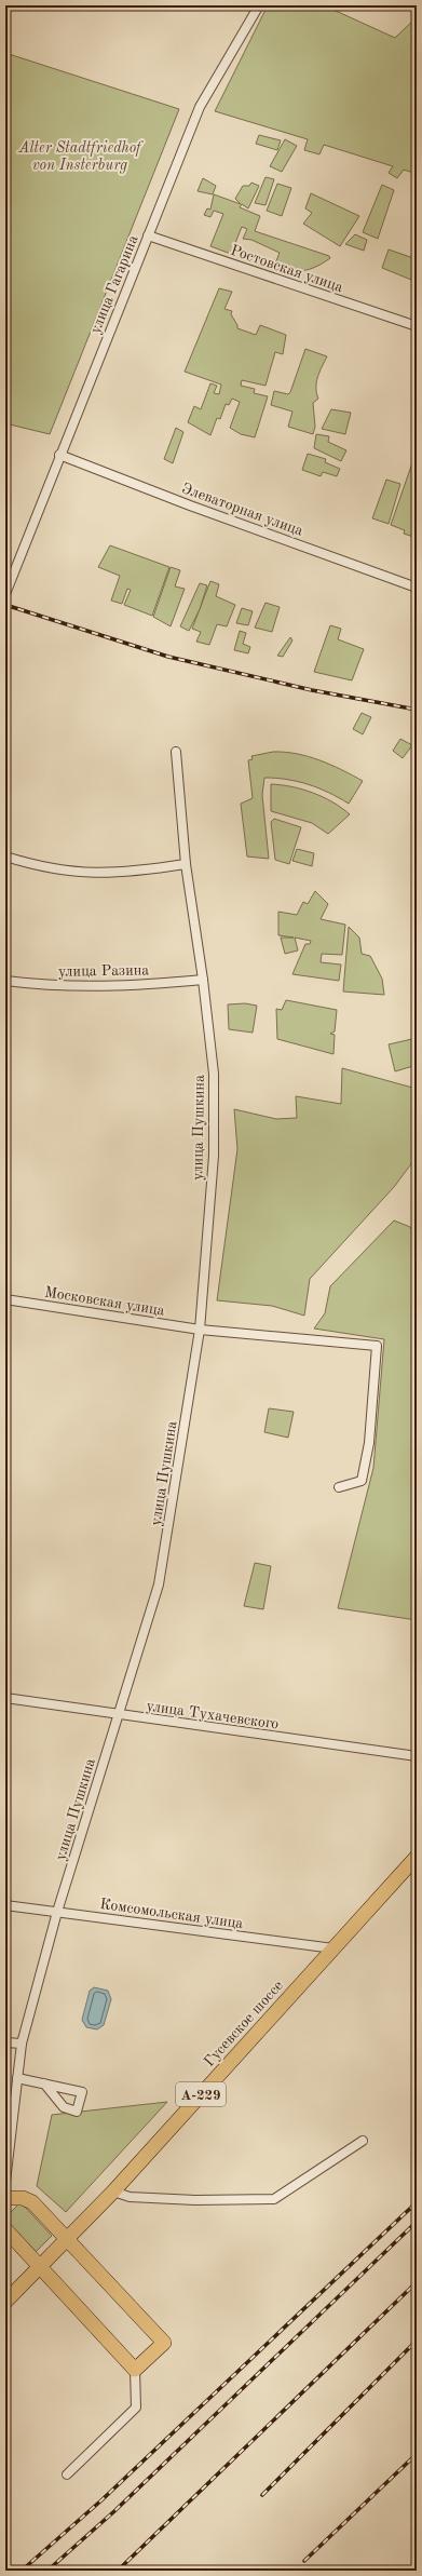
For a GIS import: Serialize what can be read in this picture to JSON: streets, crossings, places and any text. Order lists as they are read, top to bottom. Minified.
{"streets":{"main road":["Гусевское шоссе","А-229"],"street":["Ростовская улица","улица Гагарина","Элеваторная улица","улица Разина","улица Пушкина","Московская улица","улица Тухачевского","Комсомольская улица"]},"crossings":[["Ростовская улица","улица Гагарина"],["улица Гагарина","Элеваторная улица"],["улица Разина","улица Пушкина"],["улица Пушкина","Московская улица"],["улица Пушкина","улица Тухачевского"],["улица Пушкина","Комсомольская улица"],["Комсомольская улица","Гусевское шоссе"]],"parks":["Alter Stadtfriedhof von Insterburg"]}
